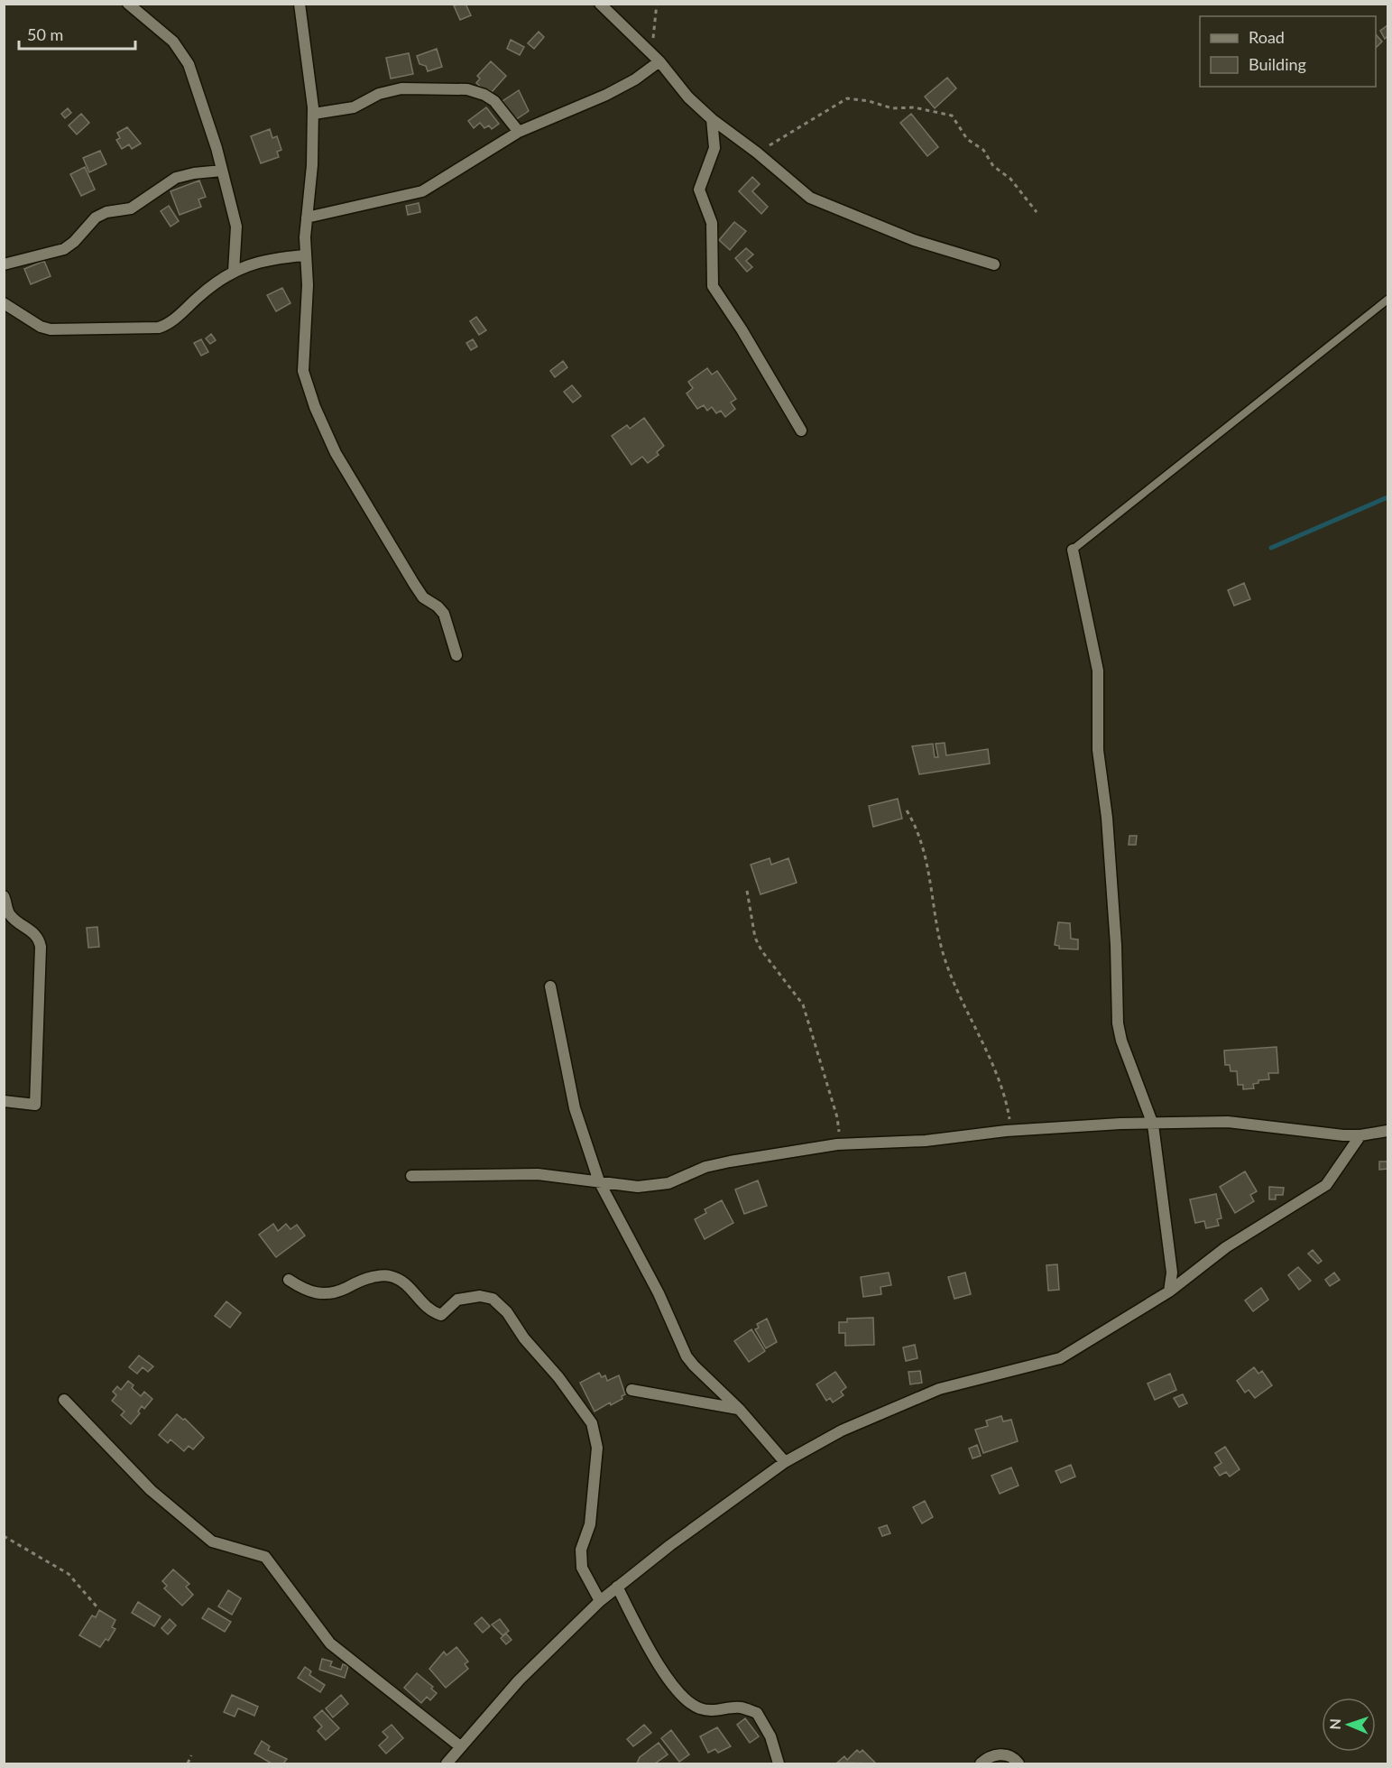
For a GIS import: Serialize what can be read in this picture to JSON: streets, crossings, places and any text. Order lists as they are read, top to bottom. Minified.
{"legend":["Road","Building"],"scale_bar":"50 m","north":"left"}
